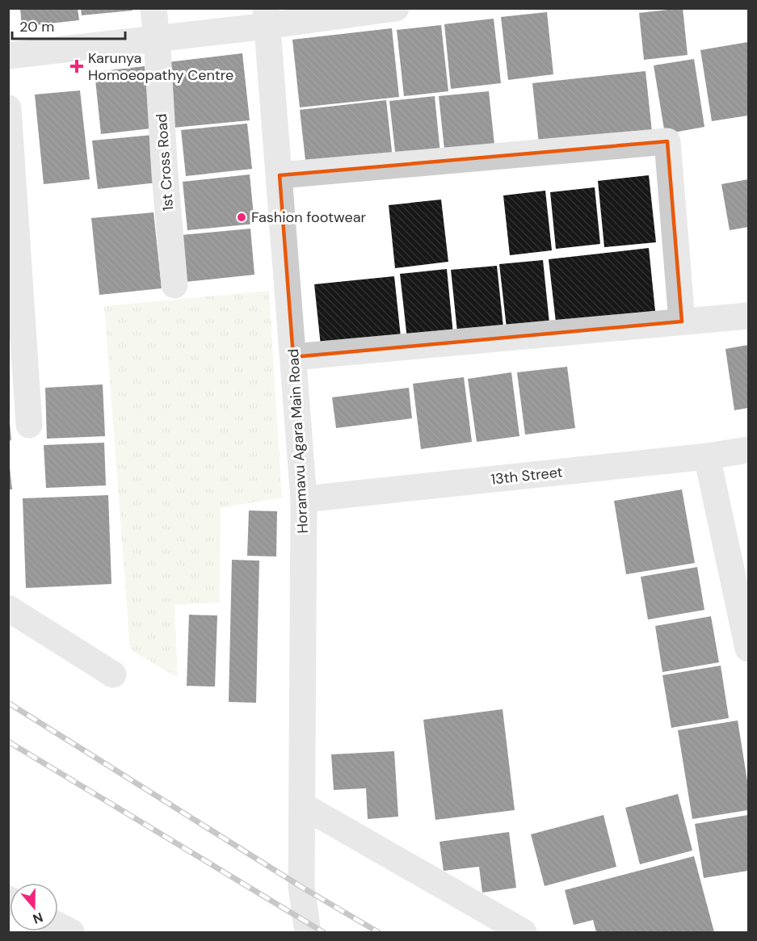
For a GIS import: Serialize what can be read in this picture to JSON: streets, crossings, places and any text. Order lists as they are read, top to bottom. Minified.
{"streets":{"street":["1st Cross Road","Horamavu Agara Main Road","13th Street"]},"crossings":[["Horamavu Agara Main Road","13th Street"]],"places":{"health":["Karunya Homoeopathy Centre"],"other":["Fashion footwear"]},"scale_bar":"20 m","north":"bottom"}
